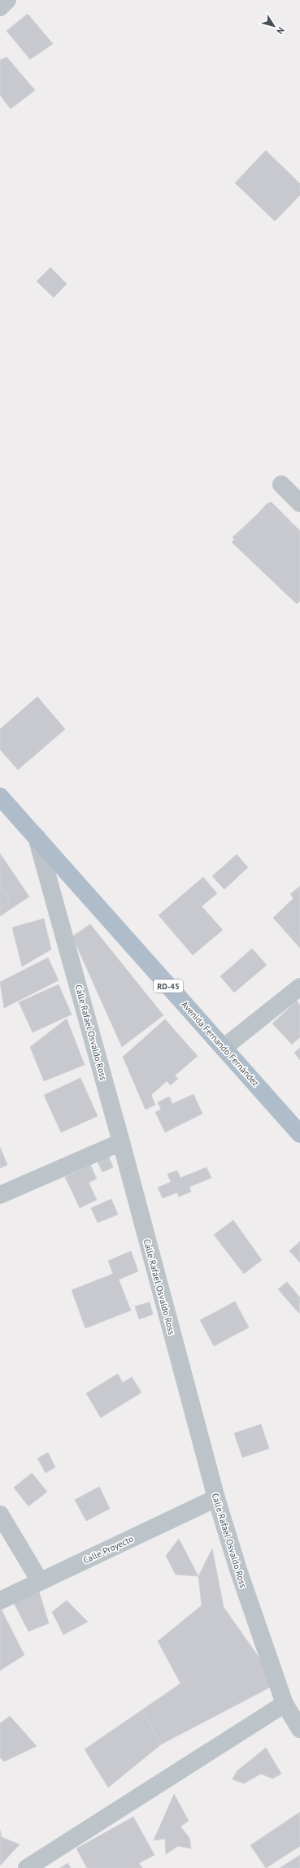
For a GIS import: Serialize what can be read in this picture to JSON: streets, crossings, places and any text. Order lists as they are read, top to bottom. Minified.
{"streets":{"main road":["RD-45","Avenida Fernando Fernández"],"street":["Calle Rafael Osvaldo Ross","Calle Proyecto"]},"crossings":[["RD-45","Calle Rafael Osvaldo Ross"],["RD-45","Avenida Fernando Fernández"],["Calle Rafael Osvaldo Ross","Avenida Fernando Fernández"],["Calle Rafael Osvaldo Ross","Calle Proyecto"]],"north":"bottom right"}
